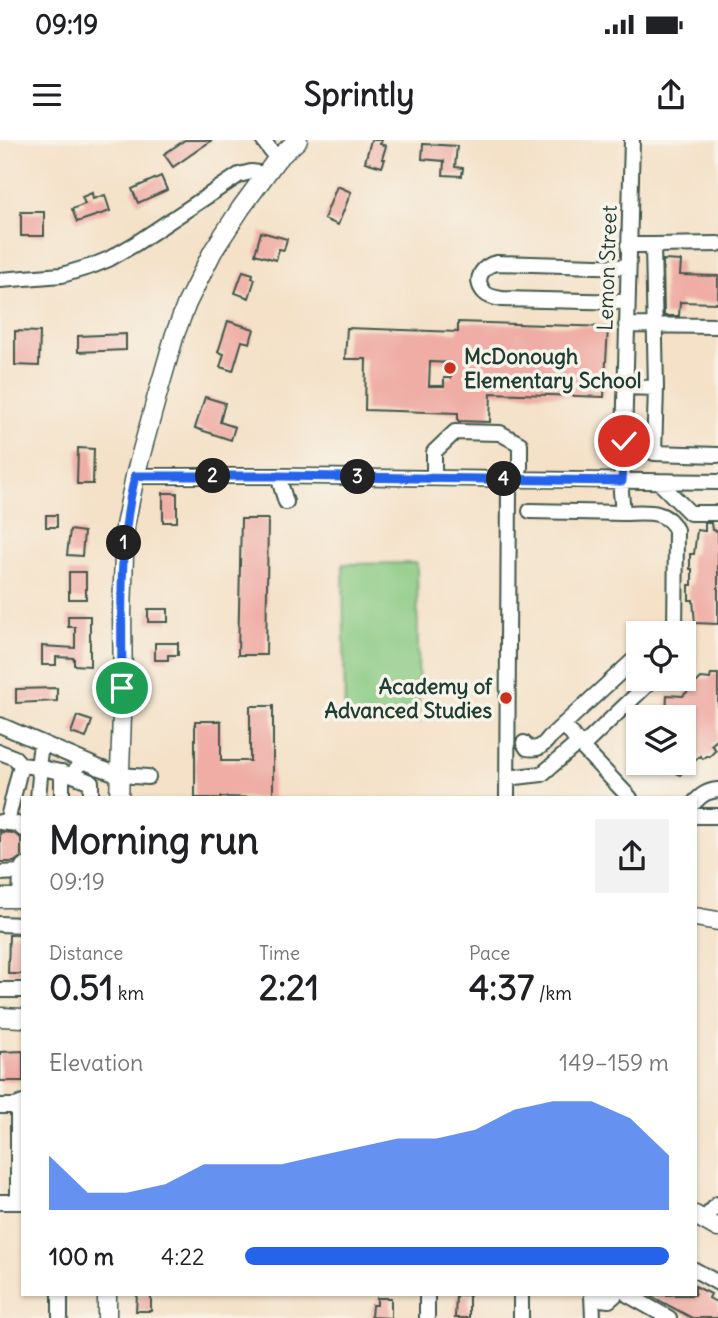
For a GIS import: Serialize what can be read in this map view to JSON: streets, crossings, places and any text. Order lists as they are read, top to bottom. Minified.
{"streets":{"street":["Lemon Street"]},"places":["McDonough Elementary School","Academy of Advanced Studies"],"page":{"status":"09:19","header":"Sprintly","pins":["2","3","4","1"],"heading":["Morning run","09:19"],"stats":[["Distance","0.51 km"],["Time","2:21"],["Pace","4:37 /km"]],"chart":["Elevation","149–159 m"],"list":[{"name":"100 m","note":"4:22"}]}}
